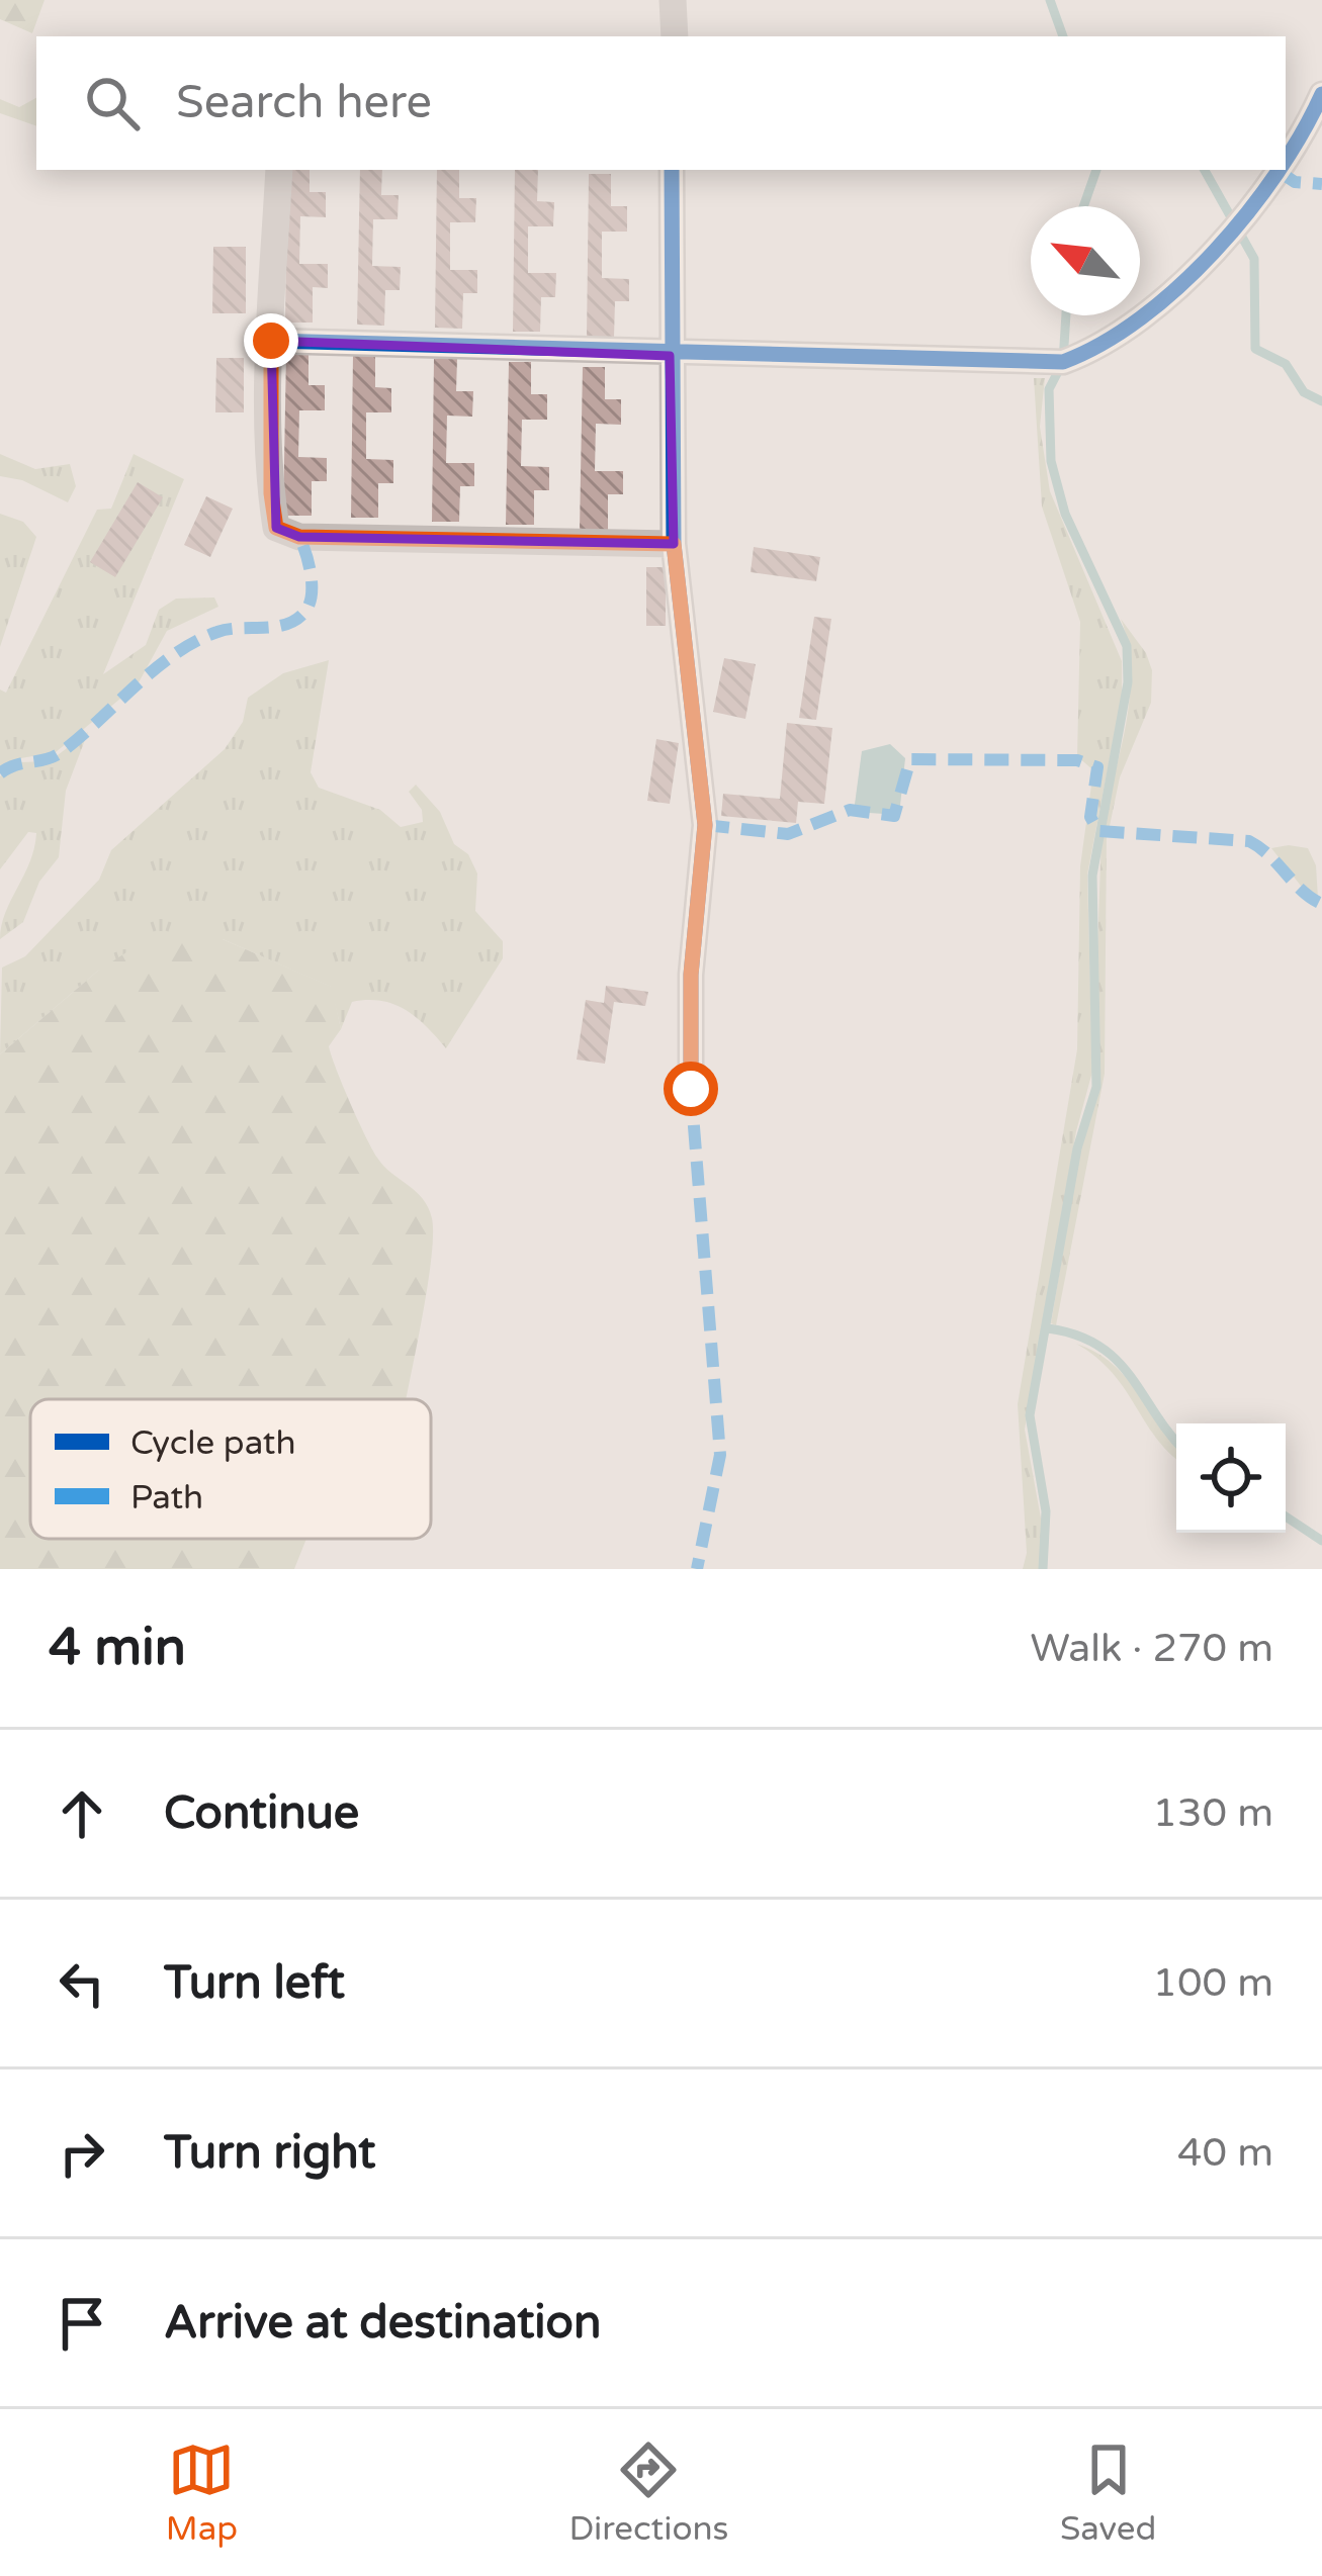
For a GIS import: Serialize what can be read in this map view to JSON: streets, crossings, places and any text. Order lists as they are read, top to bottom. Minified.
{"legend":["Cycle path","Path"],"north":"top left","page":{"search":"Search here","heading":["4 min","Walk · 270 m"],"list":[["Continue","130 m"],["Turn left","100 m"],["Turn right","40 m"],"Arrive at destination"],"nav":["Map","Directions","Saved"]}}
